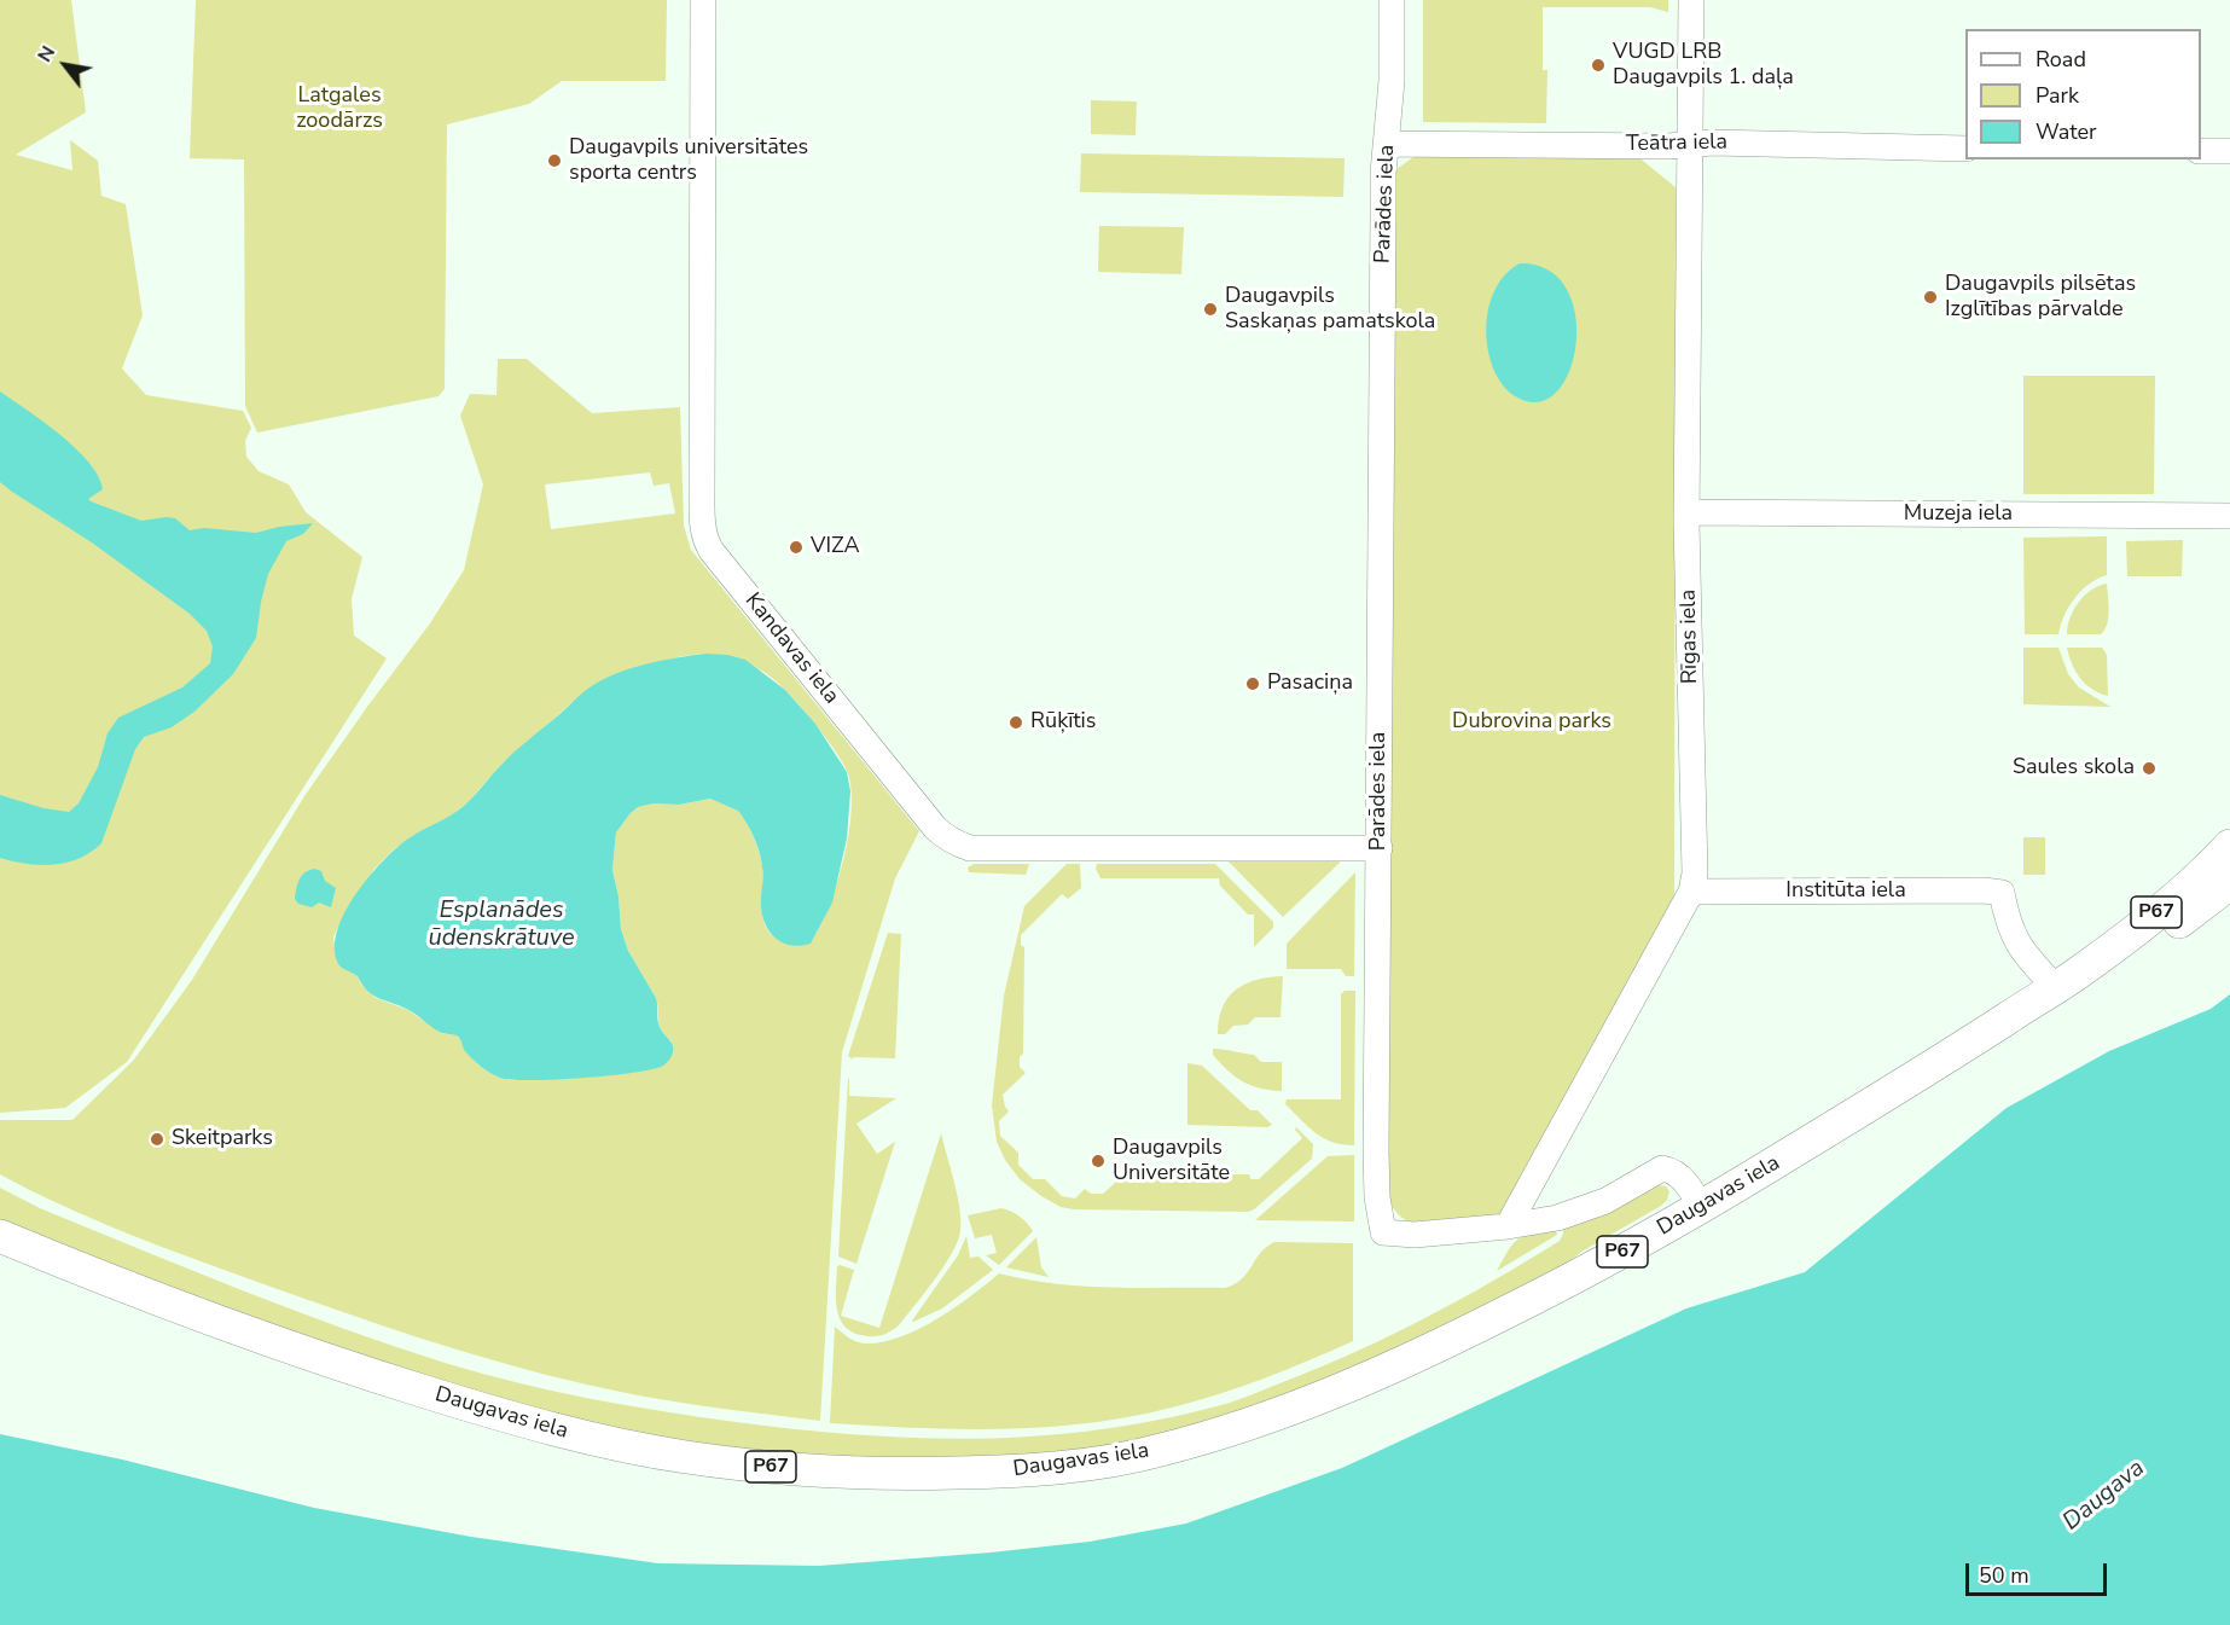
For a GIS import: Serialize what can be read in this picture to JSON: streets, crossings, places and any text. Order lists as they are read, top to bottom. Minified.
{"streets":{"main road":["P67","Daugavas iela"],"street":["Teātra iela","Parādes iela","Muzeja iela","Rīgas iela","Kandavas iela","Institūta iela"]},"crossings":[["Teātra iela","Parādes iela"],["Teātra iela","Rīgas iela"],["Parādes iela","Rīgas iela"],["Parādes iela","Kandavas iela"],["Parādes iela","Daugavas iela"],["Muzeja iela","Rīgas iela"],["Rīgas iela","Institūta iela"],["Institūta iela","Daugavas iela"]],"water":["Esplanādes ūdenskrātuve","Daugava"],"parks":["Latgales zoodārzs","Dubrovina parks"],"places":["VUGD LRB Daugavpils 1. daļa","Daugavpils universitātes sporta centrs","Daugavpils pilsētas Izglītības pārvalde","Daugavpils Saskaņas pamatskola","VIZA","Pasaciņa","Rūķītis","Saules skola","Skeitparks","Daugavpils Universitāte"],"legend":["Road","Park","Water"],"scale_bar":"50 m","north":"top left"}
